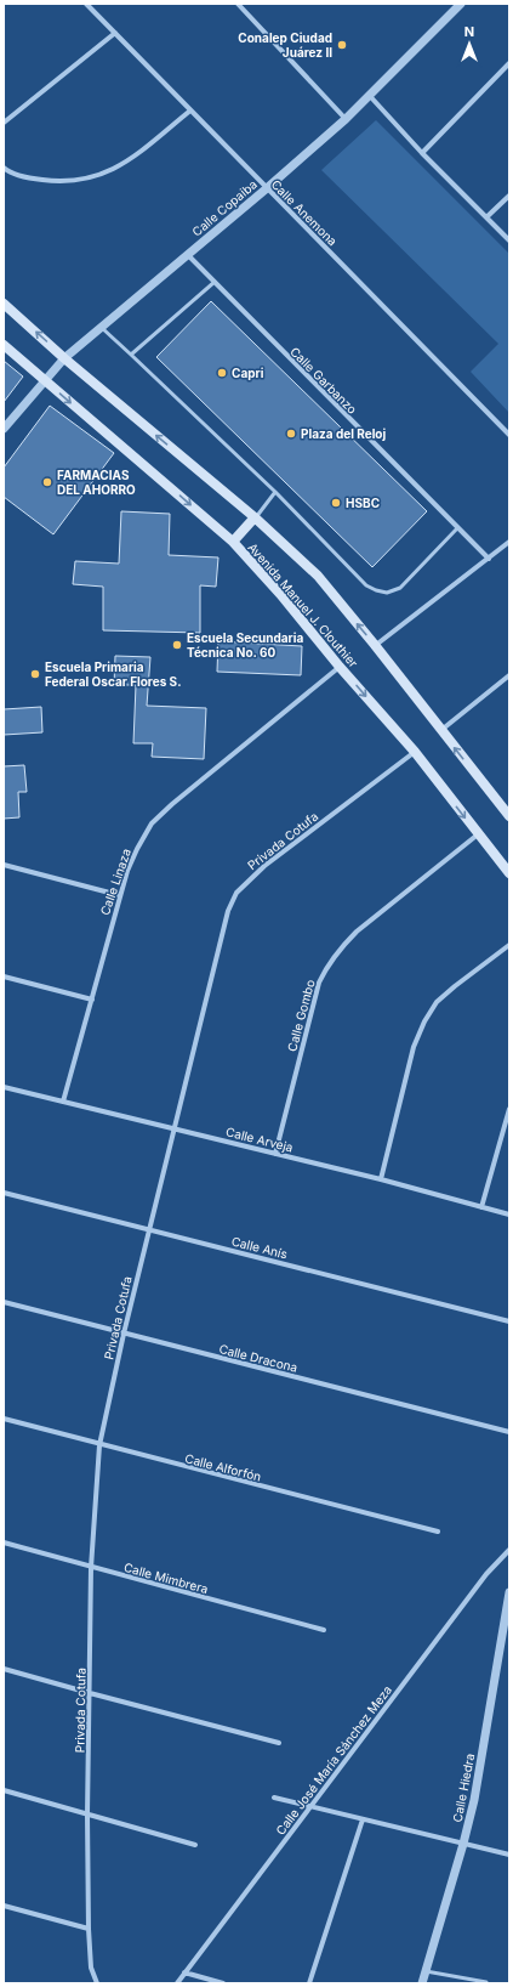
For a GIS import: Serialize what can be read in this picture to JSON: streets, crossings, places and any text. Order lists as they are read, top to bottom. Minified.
{"streets":{"main road":["Avenida Manuel J. Clouthier"],"street":["Calle Copaiba","Calle Anemona","Calle Garbanzo","Privada Cotufa","Calle Linaza","Calle Gombo","Calle Arveja","Calle Anís","Calle Dracona","Calle Alforfón","Calle Mimbrera","Calle José María Sánchez Meza","Calle Hiedra"]},"crossings":[["Calle Copaiba","Calle Anemona"],["Calle Copaiba","Calle Garbanzo"],["Calle Copaiba","Avenida Manuel J. Clouthier"],["Avenida Manuel J. Clouthier","Privada Cotufa"],["Avenida Manuel J. Clouthier","Calle Linaza"],["Avenida Manuel J. Clouthier","Calle Gombo"],["Privada Cotufa","Calle Arveja"],["Privada Cotufa","Calle Anís"],["Privada Cotufa","Calle Dracona"],["Privada Cotufa","Calle Alforfón"],["Privada Cotufa","Calle Mimbrera"],["Calle Linaza","Calle Arveja"],["Calle Gombo","Calle Arveja"]],"places":["Conalep Ciudad Juárez II","Capri","Plaza del Reloj","FARMACIAS DEL AHORRO","HSBC","Escuela Secundaria Técnica No. 60","Escuela Primaria Federal Oscar Flores S."],"north":"top"}
